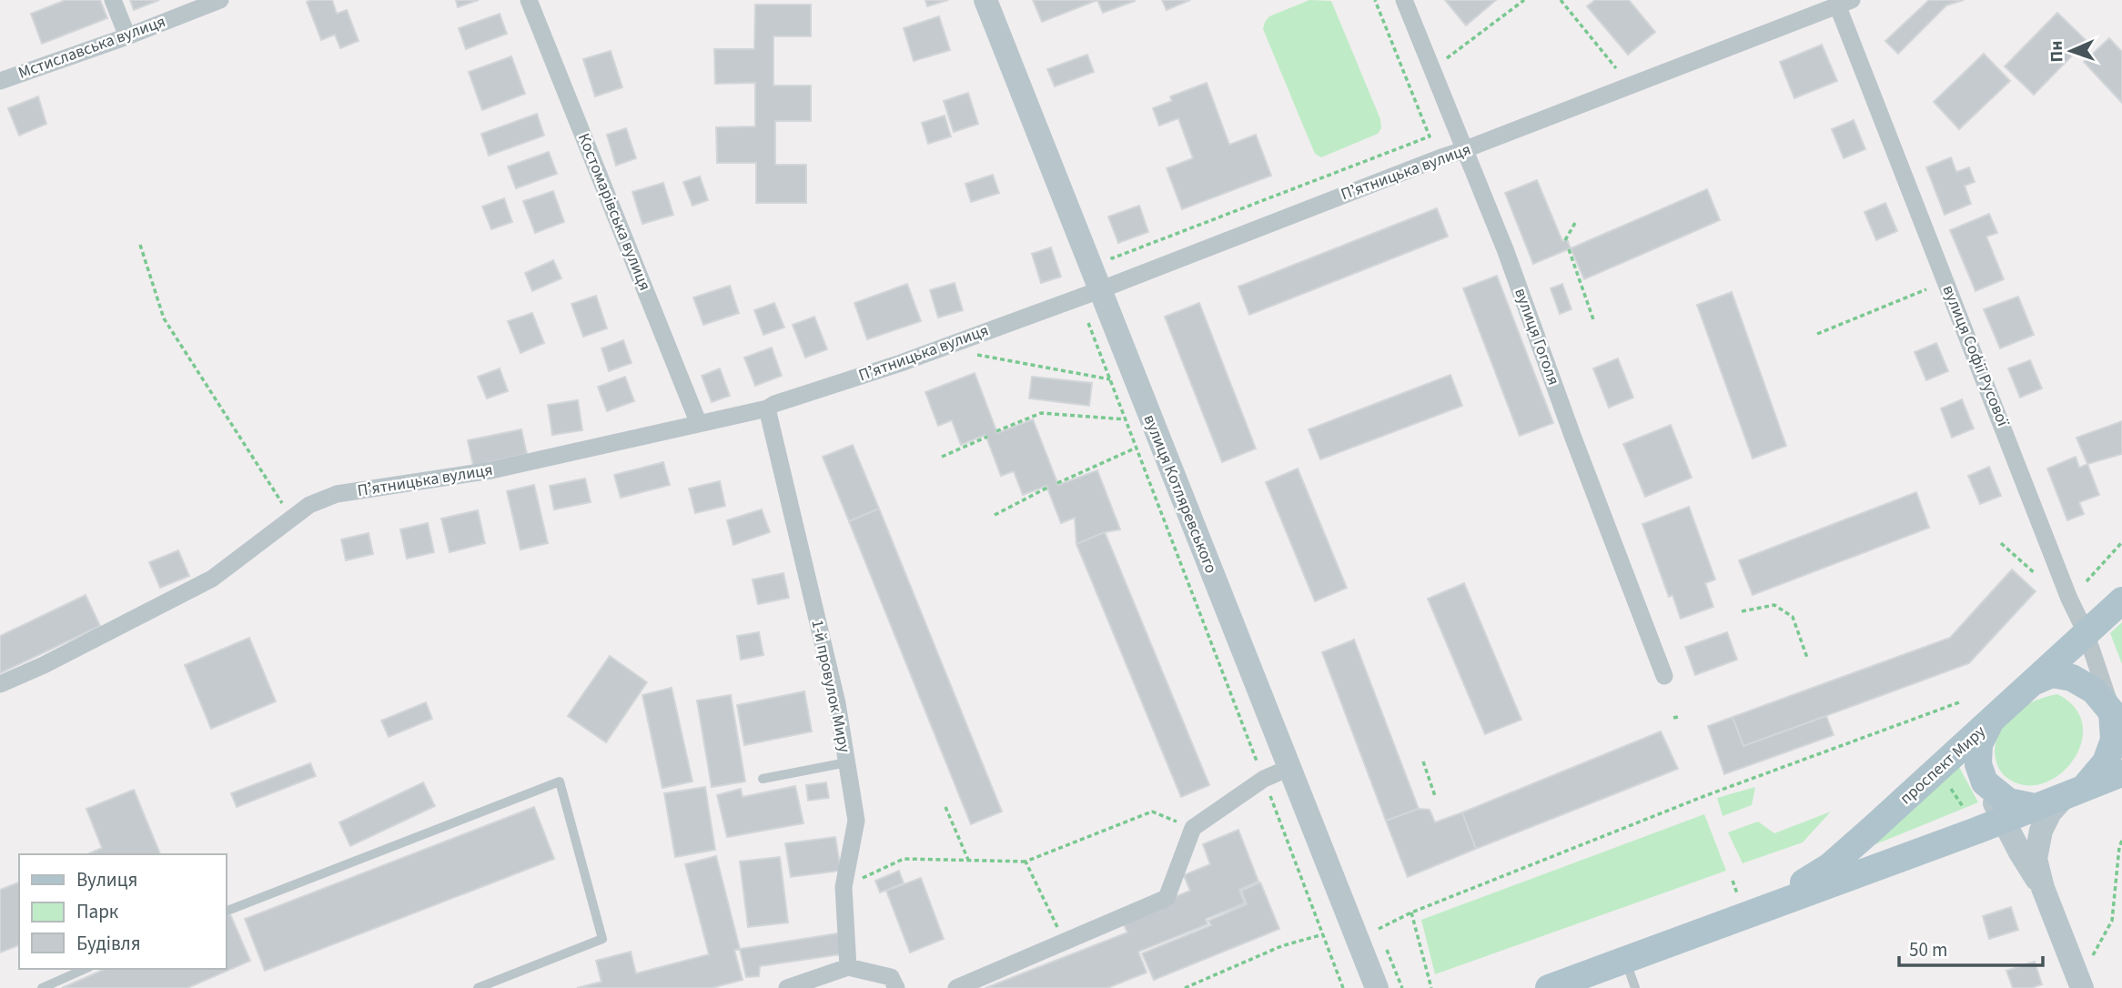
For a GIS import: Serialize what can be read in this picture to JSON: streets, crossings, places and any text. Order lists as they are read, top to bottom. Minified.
{"streets":{"main road":["проспект Миру"],"street":["Мстиславська вулиця","Пʼятницька вулиця","Костомарівська вулиця","вулиця Гоголя","вулиця Софії Русової","вулиця Котляревського","1-й провулок Миру"]},"crossings":[["Пʼятницька вулиця","Костомарівська вулиця"],["Пʼятницька вулиця","вулиця Гоголя"],["Пʼятницька вулиця","вулиця Софії Русової"],["Пʼятницька вулиця","вулиця Котляревського"],["Пʼятницька вулиця","1-й провулок Миру"],["вулиця Софії Русової","проспект Миру"]],"legend":["Вулиця","Парк","Будівля"],"scale_bar":"50 m","north":"left"}
